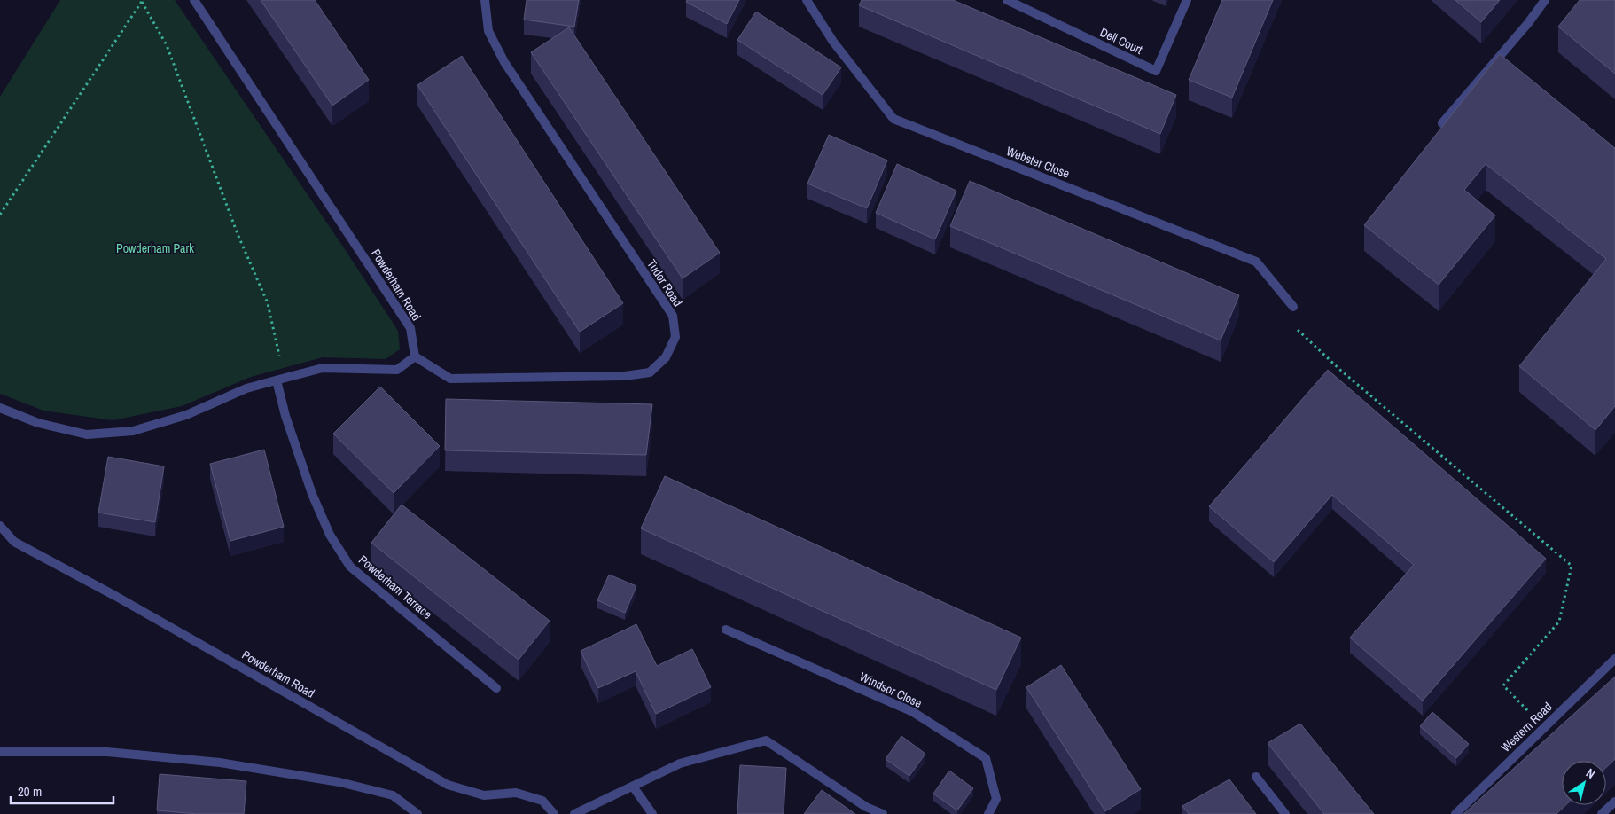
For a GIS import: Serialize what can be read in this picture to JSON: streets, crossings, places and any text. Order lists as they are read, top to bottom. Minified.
{"streets":{"street":["Dell Court","Webster Close","Tudor Road","Powderham Road","Powderham Terrace","Windsor Close","Western Road"]},"crossings":[["Tudor Road","Powderham Road"]],"parks":["Powderham Park"],"scale_bar":"20 m","north":"top right"}
